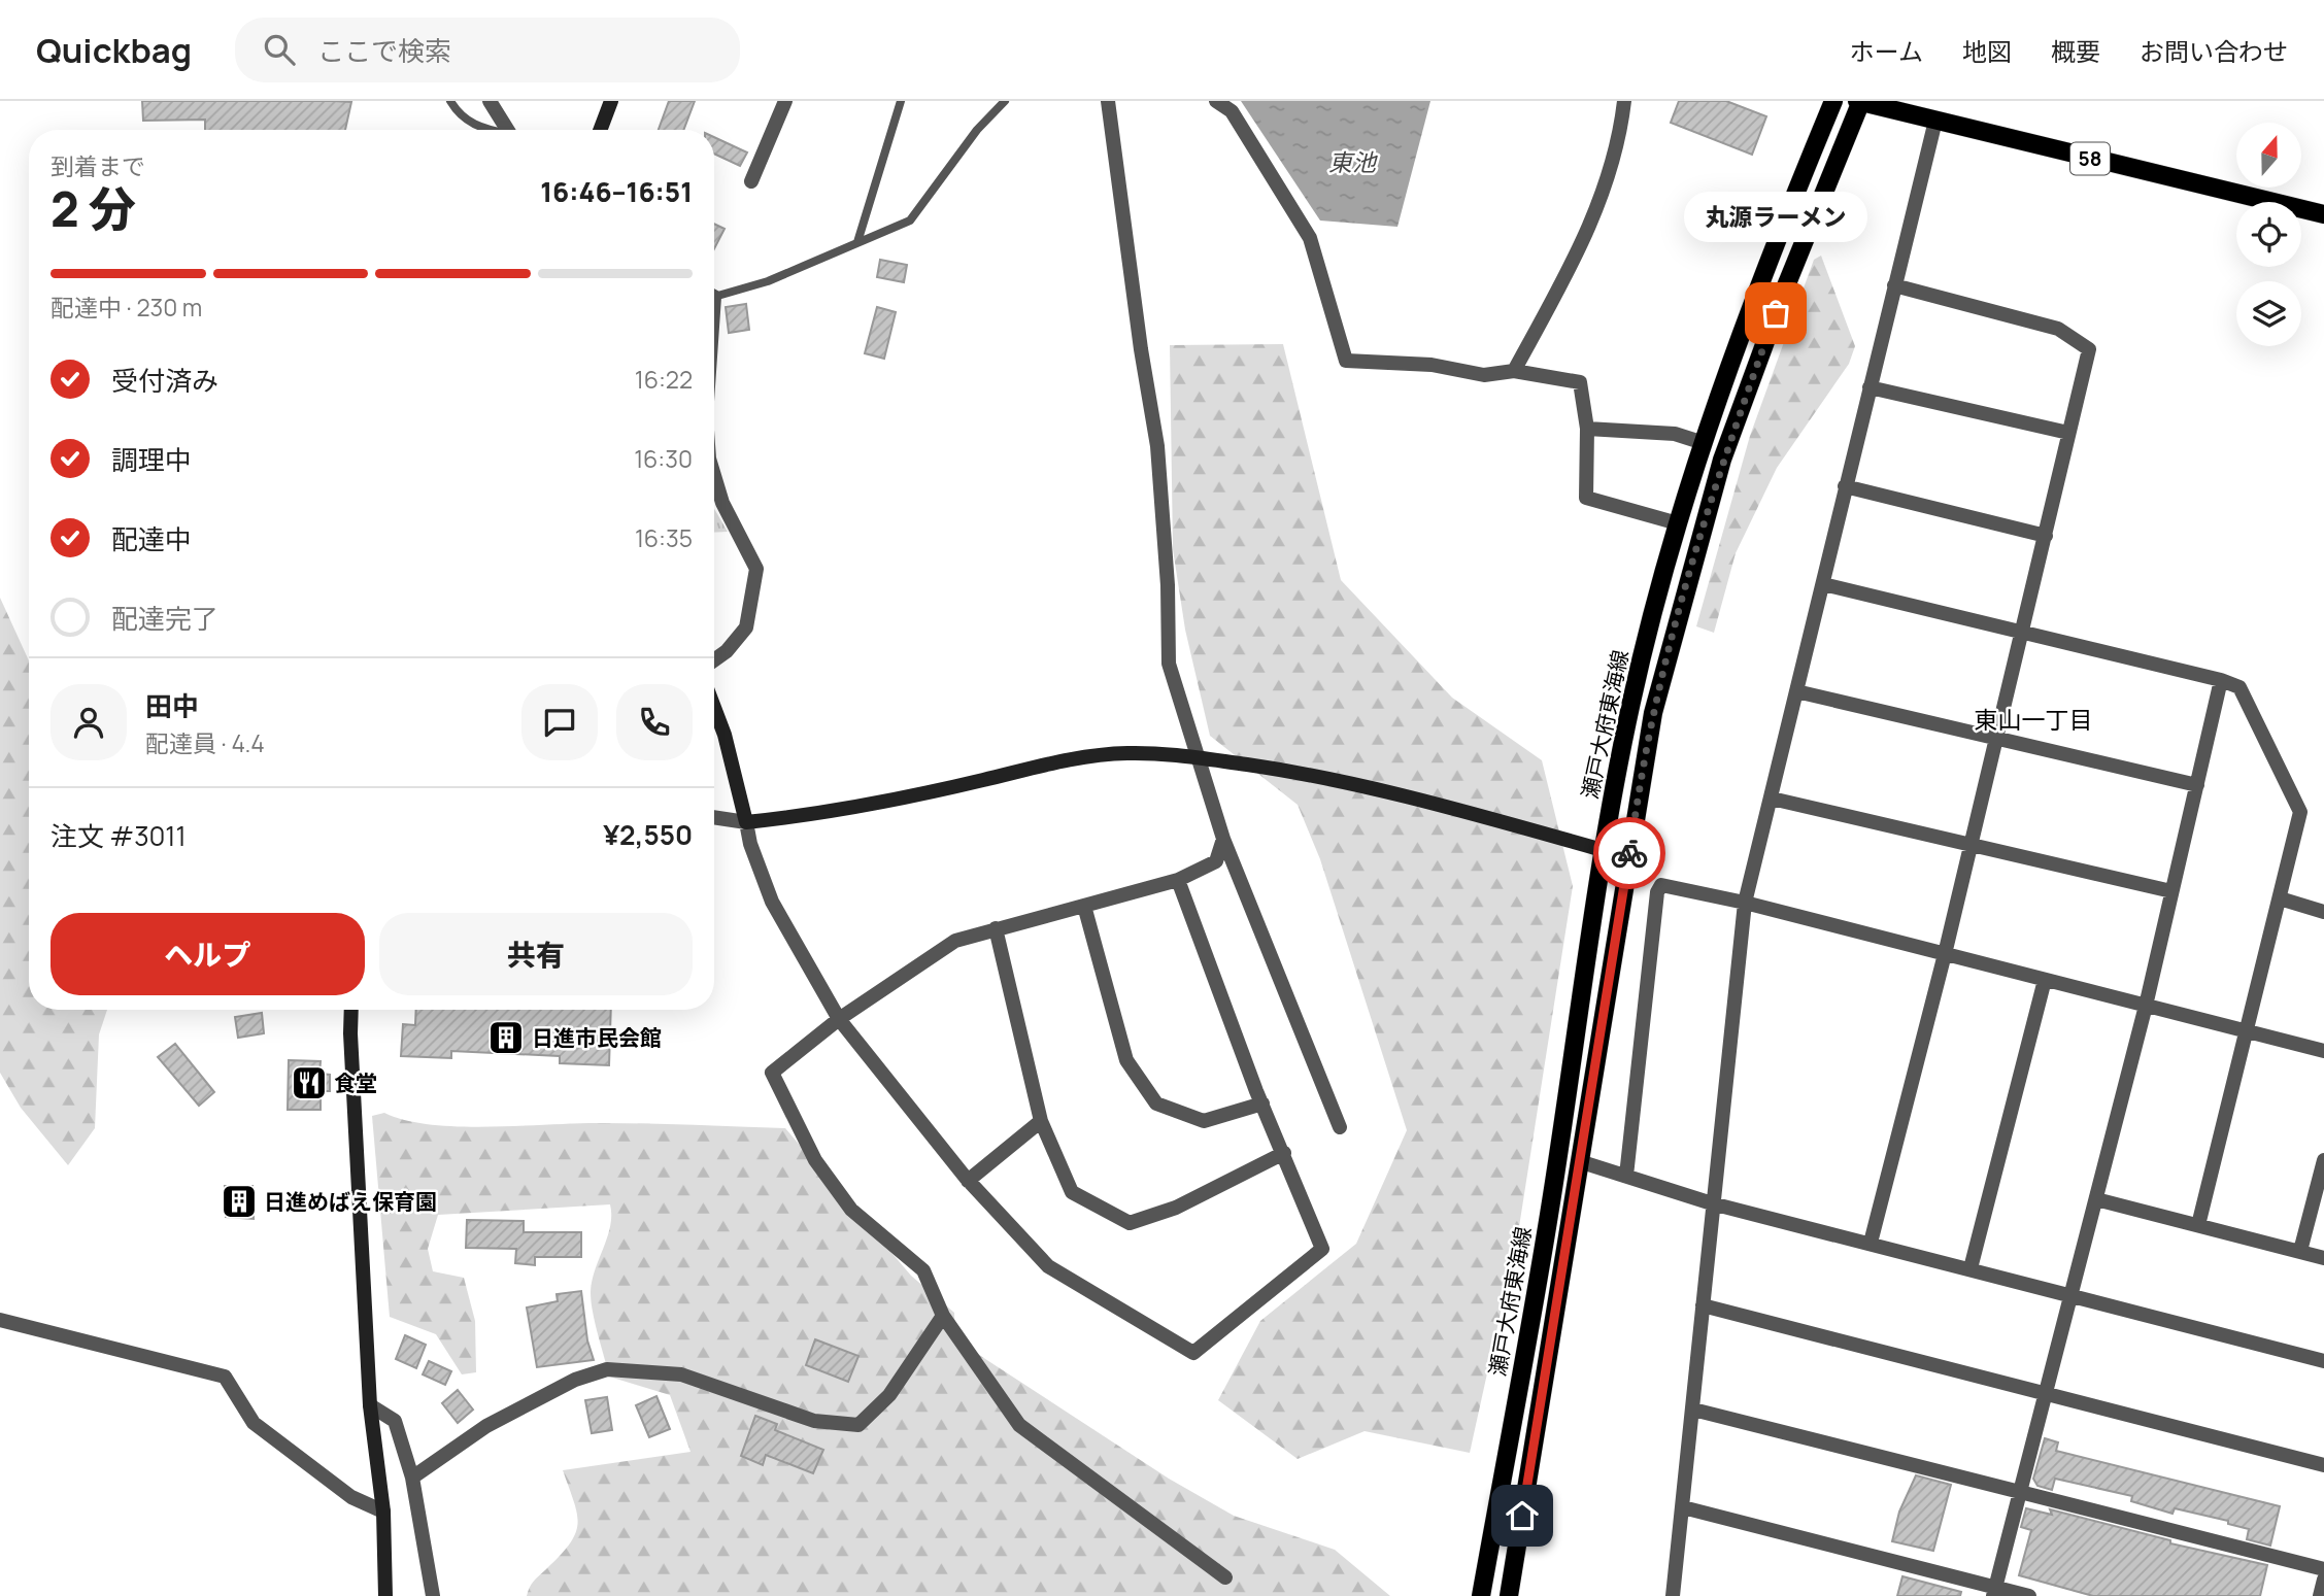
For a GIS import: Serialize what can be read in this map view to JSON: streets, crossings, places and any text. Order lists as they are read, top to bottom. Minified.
{"streets":{"main road":["58","瀬戸大府東海線"]},"crossings":[["58","瀬戸大府東海線"]],"districts":["東山一丁目"],"water":["東池"],"places":{"other":["丸源ラーメン"],"building":["日進市民会館","日進めばえ保育園"],"restaurant":["食堂"]},"north":"top","page":{"header":"Quickbag","search":"ここで検索","nav":["ホーム","地図","概要","お問い合わせ"],"heading":["2 分","到着まで","16:46–16:51"],"panel":["田中","配達員 · 4.4","注文 #3011","¥2,550"],"bubble":"丸源ラーメン","bar":"配達中 · 230 m","list":[["受付済み","16:22"],["調理中","16:30"],["配達中","16:35"],"配達完了"],"buttons":["ヘルプ","共有"]}}
